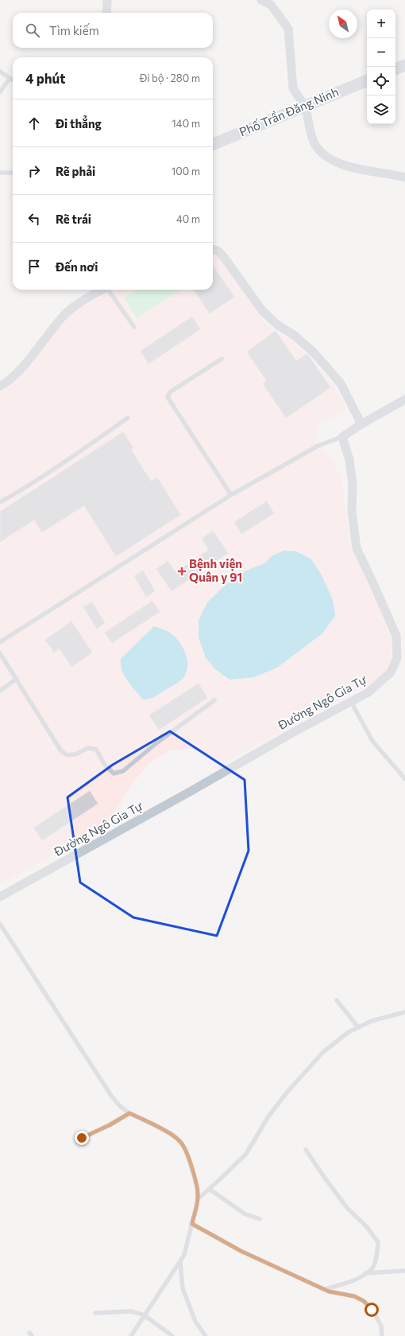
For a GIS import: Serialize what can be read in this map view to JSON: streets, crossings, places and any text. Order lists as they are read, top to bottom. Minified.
{"streets":{"street":["Phố Trần Đăng Ninh","Đường Ngô Gia Tự"]},"places":{"health":["Bệnh viện Quân y 91"]},"north":"top left","page":{"map_buttons":["+","−"],"search":"Tìm kiếm","heading":["4 phút","Đi bộ · 280 m"],"list":[["Đi thẳng","140 m"],["Rẽ phải","100 m"],["Rẽ trái","40 m"],"Đến nơi"]}}
